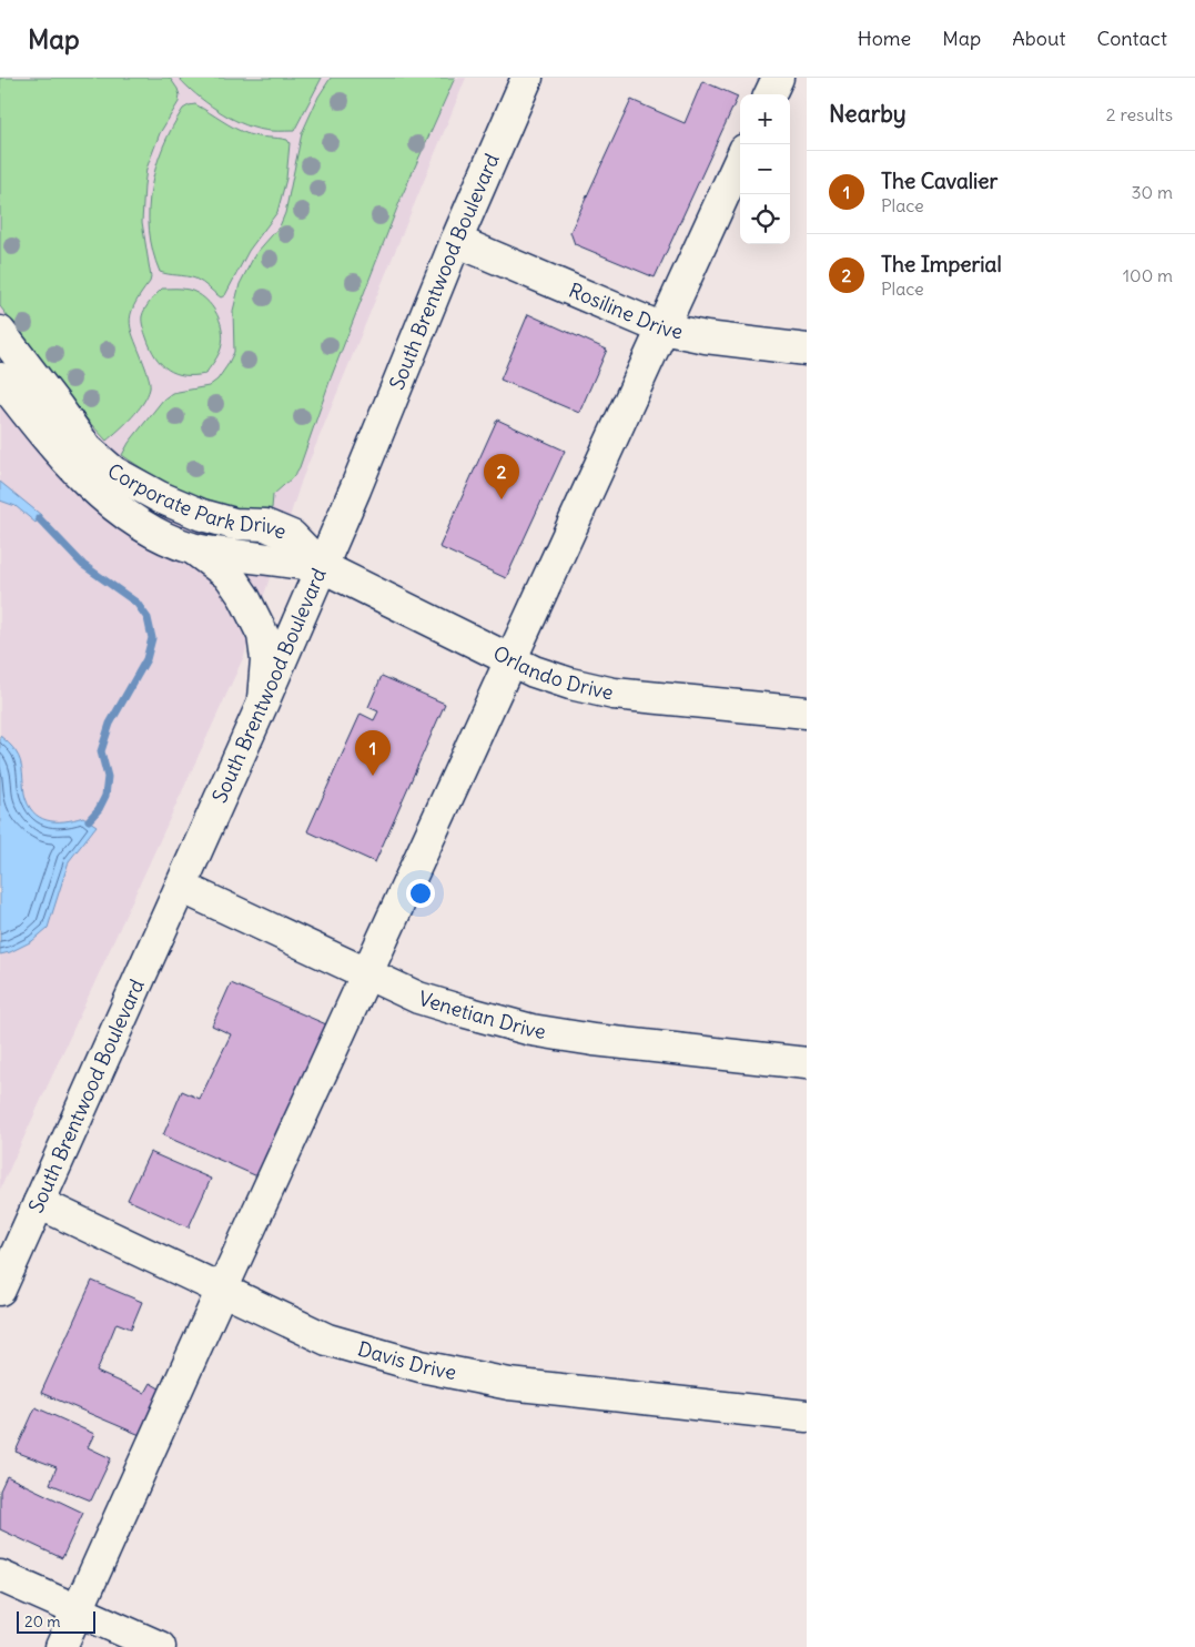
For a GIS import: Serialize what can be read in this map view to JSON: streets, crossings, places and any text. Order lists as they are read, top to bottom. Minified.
{"streets":{"street":["South Brentwood Boulevard","Rosiline Drive","Corporate Park Drive","Orlando Drive","Venetian Drive","Davis Drive"]},"crossings":[["South Brentwood Boulevard","Rosiline Drive"],["South Brentwood Boulevard","Corporate Park Drive"],["South Brentwood Boulevard","Orlando Drive"],["South Brentwood Boulevard","Venetian Drive"],["South Brentwood Boulevard","Davis Drive"],["Corporate Park Drive","Orlando Drive"]],"scale_bar":"20 m","page":{"header":"Map","nav":["Home","Map","About","Contact"],"heading":["Nearby","2 results"],"map_buttons":["+","−"],"list":[{"mark":"1","name":"The Cavalier","note":"Place","value":"30 m"},{"mark":"2","name":"The Imperial","note":"Place","value":"100 m"}],"pins":["2","1"],"scale":"20 m"}}
